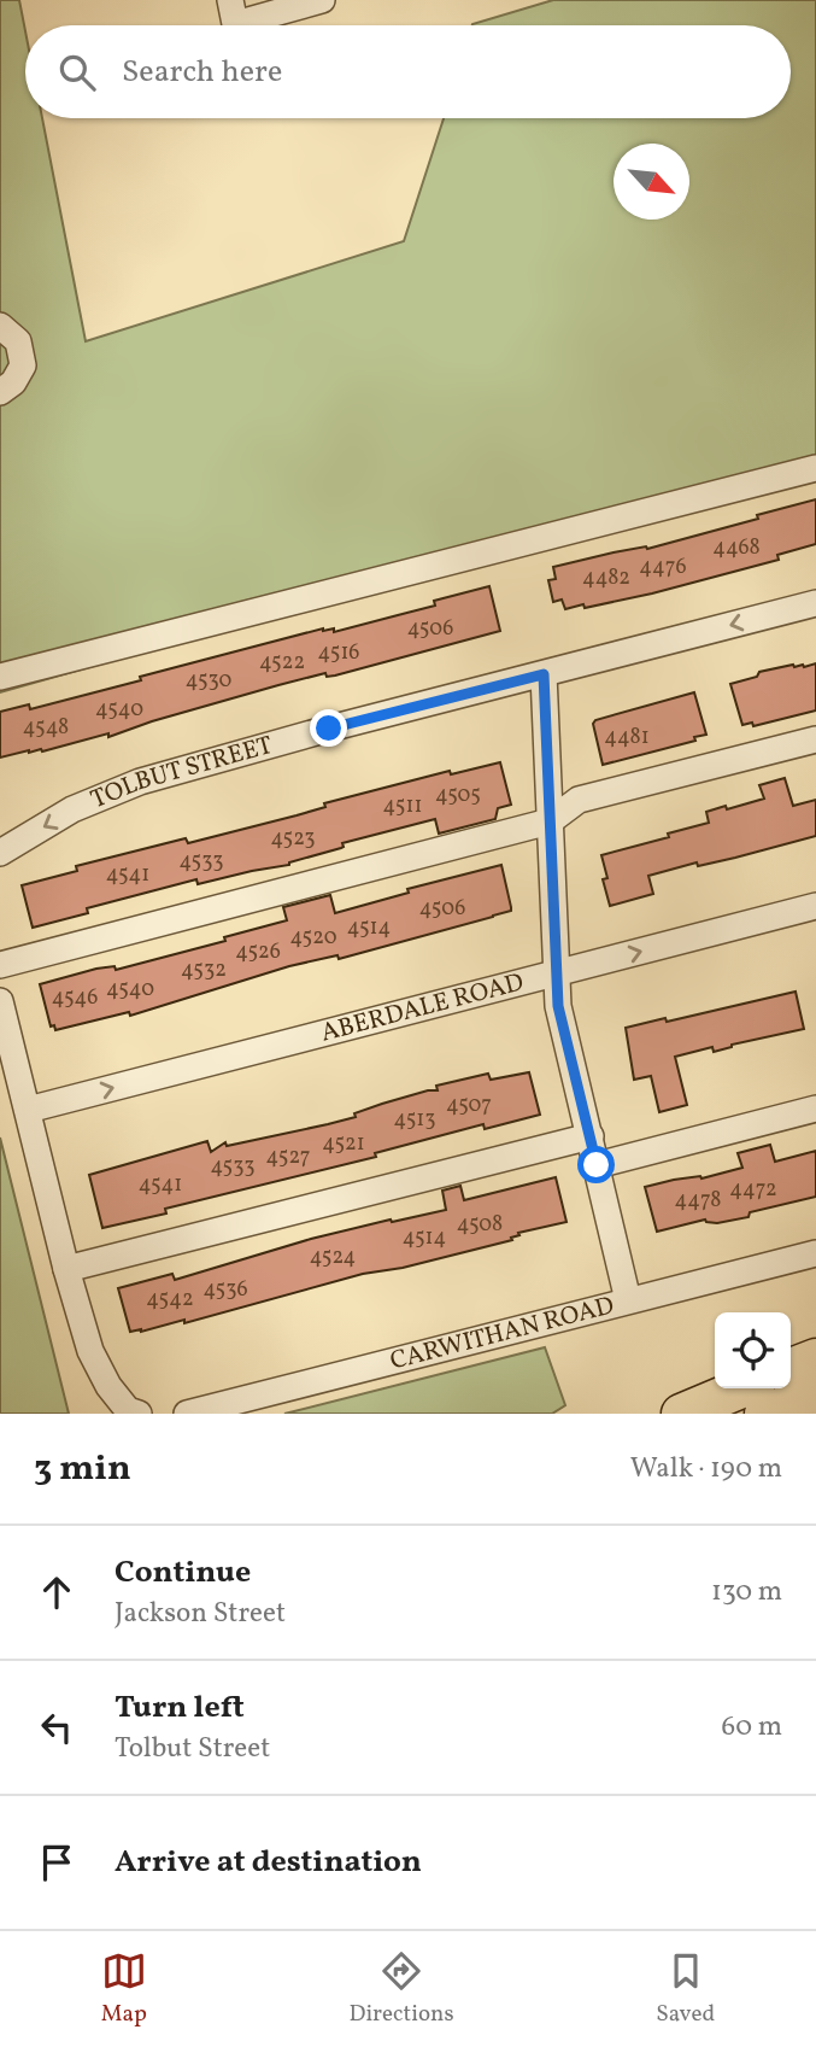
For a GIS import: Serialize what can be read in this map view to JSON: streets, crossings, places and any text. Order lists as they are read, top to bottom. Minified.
{"streets":{"street":["TOLBUT STREET","ABERDALE ROAD","CARWITHAN ROAD"]},"house_numbers":["4468","4476","4482","4506","4516","4522","4530","4540","4548","4481","4505","4511","4523","4533","4541","4506","4514","4520","4526","4532","4540","4546","4507","4513","4521","4527","4533","4541","4472","4478","4508","4514","4524","4536","4542"],"north":"bottom right","page":{"search":"Search here","heading":["3 min","Walk · 190 m"],"list":[["Continue","Jackson Street","130 m"],["Turn left","Tolbut Street","60 m"],"Arrive at destination"],"nav":["Map","Directions","Saved"]}}
